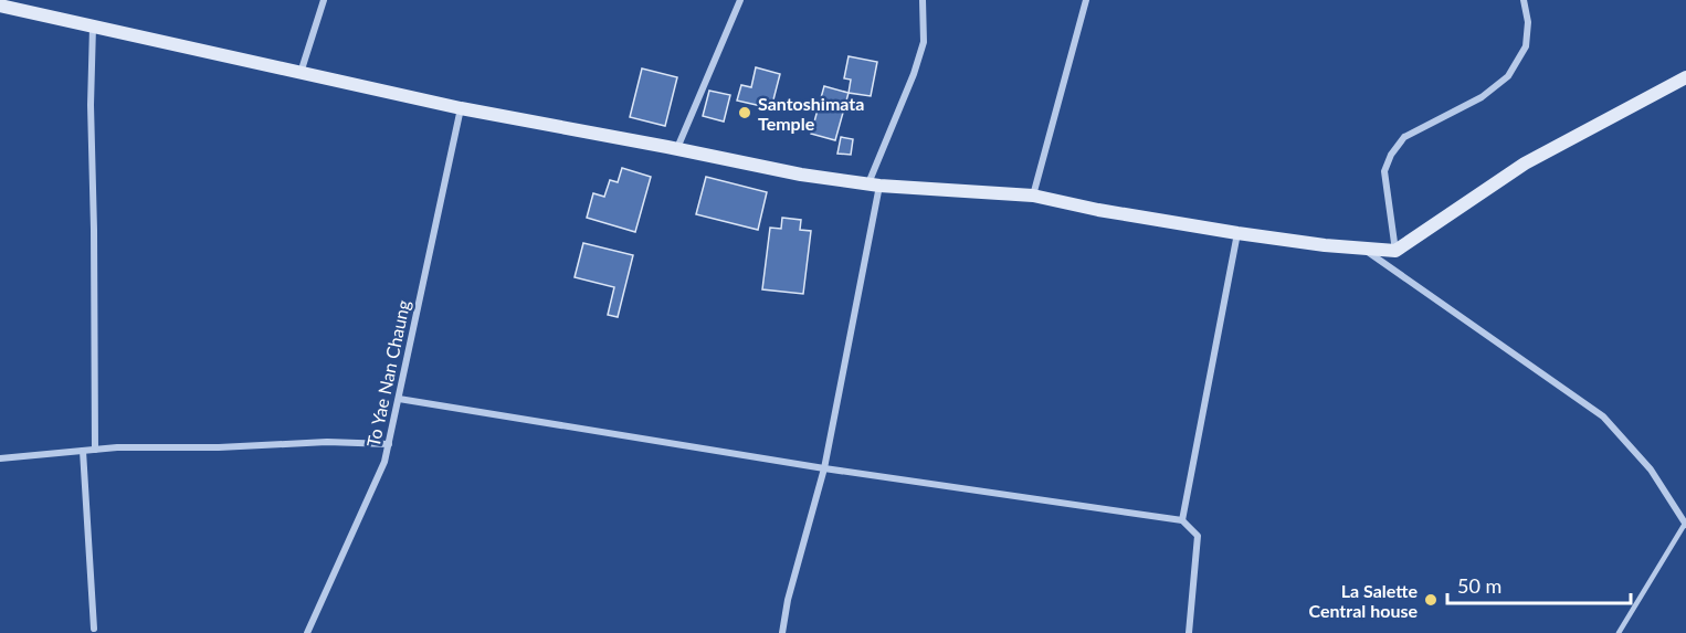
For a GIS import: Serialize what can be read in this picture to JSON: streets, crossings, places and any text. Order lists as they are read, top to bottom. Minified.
{"streets":{"street":["To Yae Nan Chaung"]},"places":["Santoshimata Temple","La Salette Central house"],"scale_bar":"50 m"}
